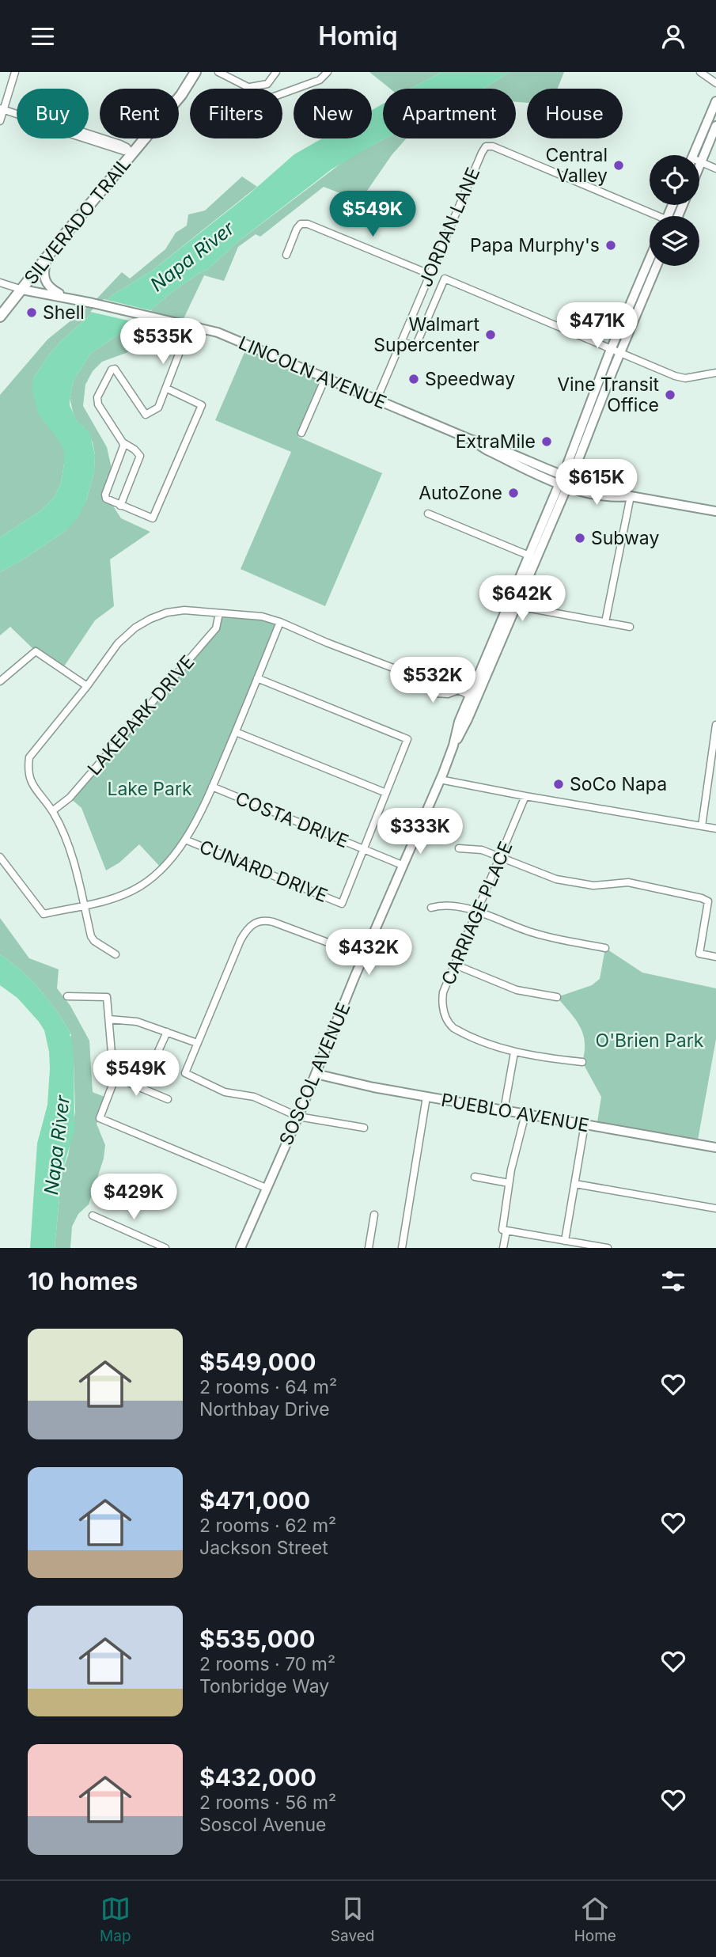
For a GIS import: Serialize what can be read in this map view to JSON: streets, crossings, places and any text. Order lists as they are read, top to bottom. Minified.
{"streets":{"main road":["SILVERADO TRAIL","LINCOLN AVENUE","SOSCOL AVENUE","PUEBLO AVENUE"],"street":["JORDAN LANE","LAKEPARK DRIVE","COSTA DRIVE","CUNARD DRIVE","CARRIAGE PLACE"]},"crossings":[["SILVERADO TRAIL","LINCOLN AVENUE"],["JORDAN LANE","LINCOLN AVENUE"],["LINCOLN AVENUE","SOSCOL AVENUE"],["COSTA DRIVE","CUNARD DRIVE"],["COSTA DRIVE","SOSCOL AVENUE"],["SOSCOL AVENUE","PUEBLO AVENUE"]],"water":["Napa River"],"parks":["Lake Park","O'Brien Park"],"places":["Central Valley","Papa Murphy's","Shell","Walmart Supercenter","Speedway","Vine Transit Office","ExtraMile","AutoZone","Subway","SoCo Napa"],"page":{"header":"Homiq","chip":["Buy","Rent","Filters","New","Apartment","House"],"price":["$549K","$471K","$535K","$615K","$642K","$532K","$333K","$432K","$549K","$429K"],"heading":"10 homes","list":[{"name":"$549,000","note":"2 rooms · 64 m² · Northbay Drive"},{"name":"$471,000","note":"2 rooms · 62 m² · Jackson Street"},{"name":"$535,000","note":"2 rooms · 70 m² · Tonbridge Way"},{"name":"$432,000","note":"2 rooms · 56 m² · Soscol Avenue"}],"tabs":["Map","Saved","Home"]}}
